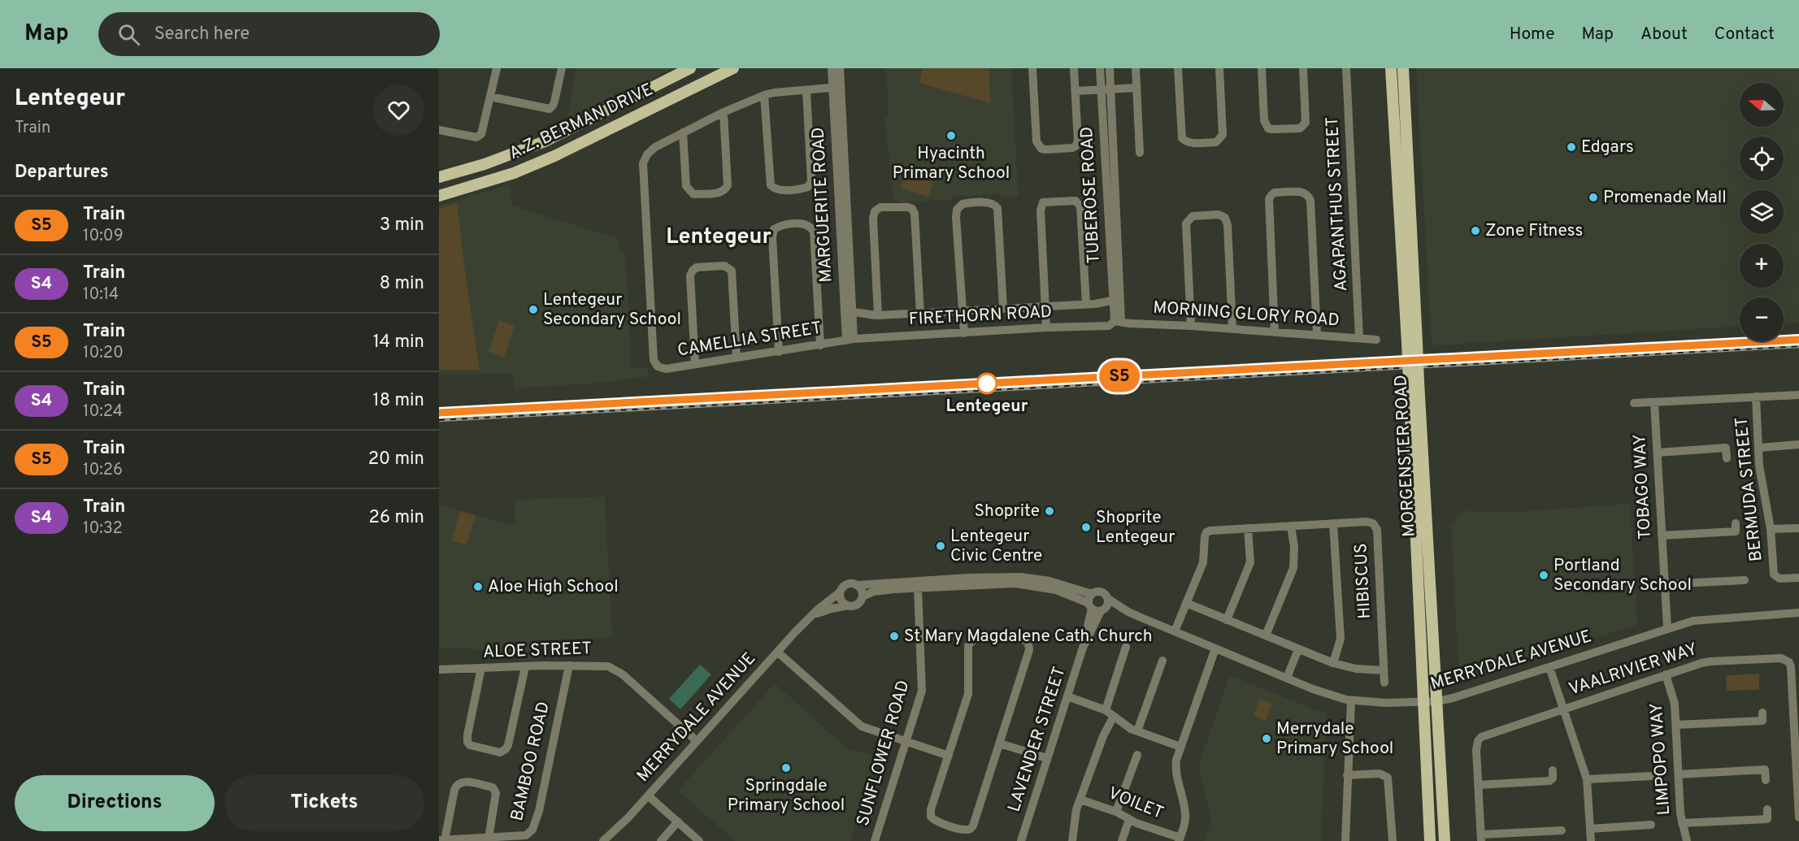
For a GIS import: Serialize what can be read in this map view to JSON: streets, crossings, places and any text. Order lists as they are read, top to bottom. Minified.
{"streets":{"main road":["A.Z. BERMAN DRIVE","MORGENSTER ROAD"],"street":["TUBEROSE ROAD","AGAPANTHUS STREET","MARGUERITE ROAD","MORNING GLORY ROAD","FIRETHORN ROAD","CAMELLIA STREET","TOBAGO WAY","BERMUDA STREET","HIBISCUS","ALOE STREET","MERRYDALE AVENUE","VAALRIVIER WAY","LAVENDER STREET","SUNFLOWER ROAD","LIMPOPO WAY","BAMBOO ROAD","VOILET"]},"crossings":[["TUBEROSE ROAD","MORNING GLORY ROAD"],["TUBEROSE ROAD","FIRETHORN ROAD"],["AGAPANTHUS STREET","MORNING GLORY ROAD"],["MARGUERITE ROAD","FIRETHORN ROAD"],["MARGUERITE ROAD","CAMELLIA STREET"],["MORNING GLORY ROAD","FIRETHORN ROAD"],["FIRETHORN ROAD","CAMELLIA STREET"],["MORGENSTER ROAD","MERRYDALE AVENUE"],["TOBAGO WAY","MERRYDALE AVENUE"],["HIBISCUS","MERRYDALE AVENUE"],["ALOE STREET","MERRYDALE AVENUE"],["ALOE STREET","BAMBOO ROAD"],["MERRYDALE AVENUE","LAVENDER STREET"],["MERRYDALE AVENUE","SUNFLOWER ROAD"],["VAALRIVIER WAY","LIMPOPO WAY"]],"districts":["Lentegeur"],"places":["Hyacinth Primary School","Edgars","Promenade Mall","Zone Fitness","Lentegeur Secondary School","Lentegeur","Shoprite","Shoprite Lentegeur","Lentegeur Civic Centre","Portland Secondary School","Aloe High School","St Mary Magdalene Cath. Church","Merrydale Primary School","Springdale Primary School"],"north":"left","page":{"header":"Map","search":"Search here","nav":["Home","Map","About","Contact"],"heading":[["Lentegeur","Train"],"Departures"],"on_map":"S5","map_buttons":["+","−"],"list":[{"mark":"S5","name":"Train","note":"10:09","value":"3 min"},{"mark":"S4","name":"Train","note":"10:14","value":"8 min"},{"mark":"S5","name":"Train","note":"10:20","value":"14 min"},{"mark":"S4","name":"Train","note":"10:24","value":"18 min"},{"mark":"S5","name":"Train","note":"10:26","value":"20 min"},{"mark":"S4","name":"Train","note":"10:32","value":"26 min"}],"buttons":["Directions","Tickets"]}}
